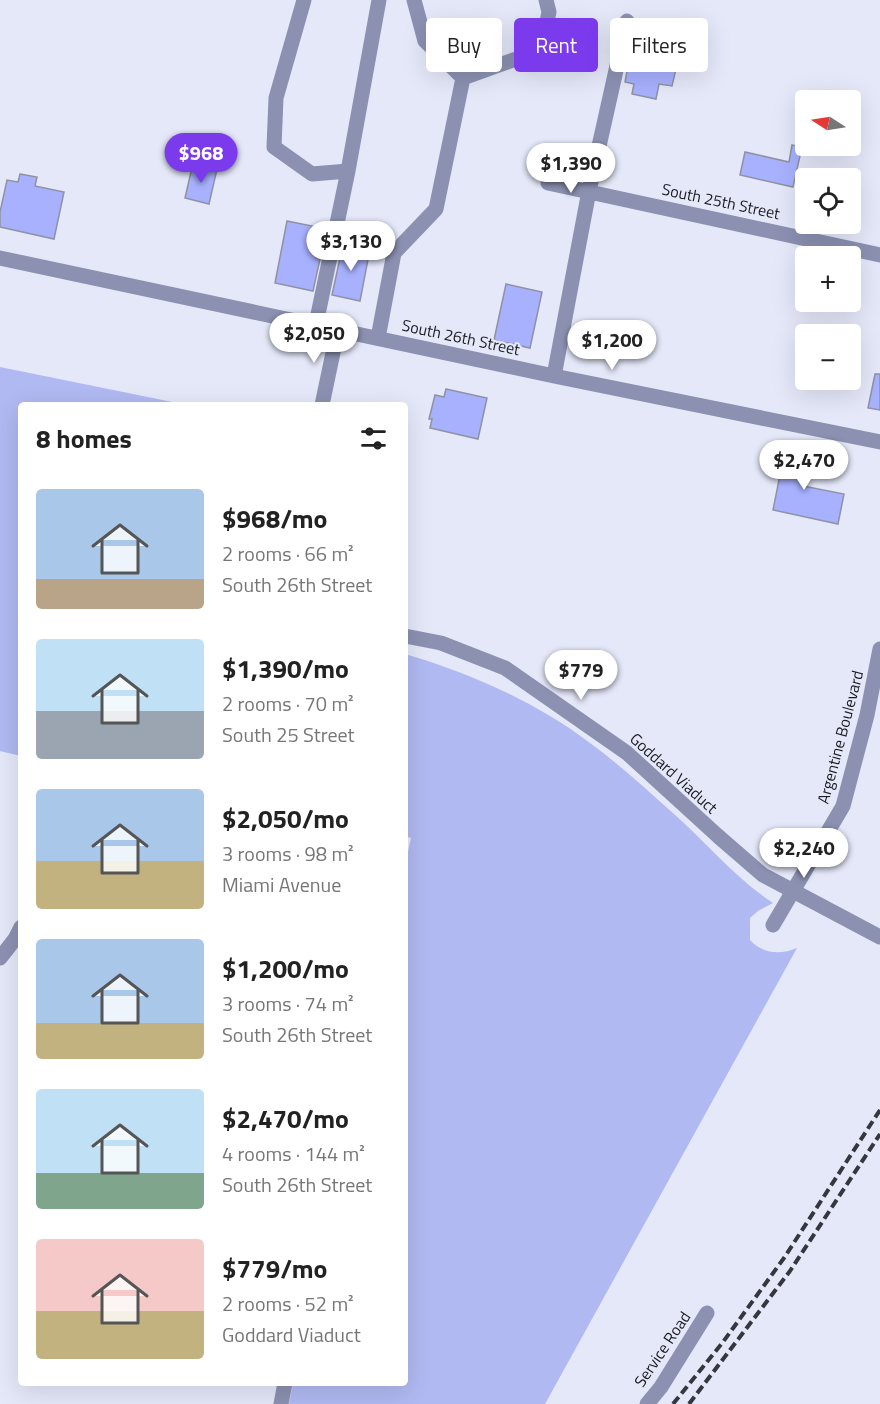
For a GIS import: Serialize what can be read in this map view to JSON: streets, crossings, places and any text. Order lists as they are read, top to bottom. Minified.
{"streets":{"street":["South 25th Street","South 26th Street","Argentine Boulevard","Goddard Viaduct","Service Road"]},"north":"left","page":{"chip":["Buy","Rent","Filters"],"map_buttons":["+","−"],"price":["$968","$1,390","$3,130","$2,050","$1,200","$2,470","$779","$2,240"],"heading":"8 homes","list":[{"name":"$968/mo","note":"2 rooms · 66 m² · South 26th Street"},{"name":"$1,390/mo","note":"2 rooms · 70 m² · South 25 Street"},{"name":"$2,050/mo","note":"3 rooms · 98 m² · Miami Avenue"},{"name":"$1,200/mo","note":"3 rooms · 74 m² · South 26th Street"},{"name":"$2,470/mo","note":"4 rooms · 144 m² · South 26th Street"},{"name":"$779/mo","note":"2 rooms · 52 m² · Goddard Viaduct"}]}}
